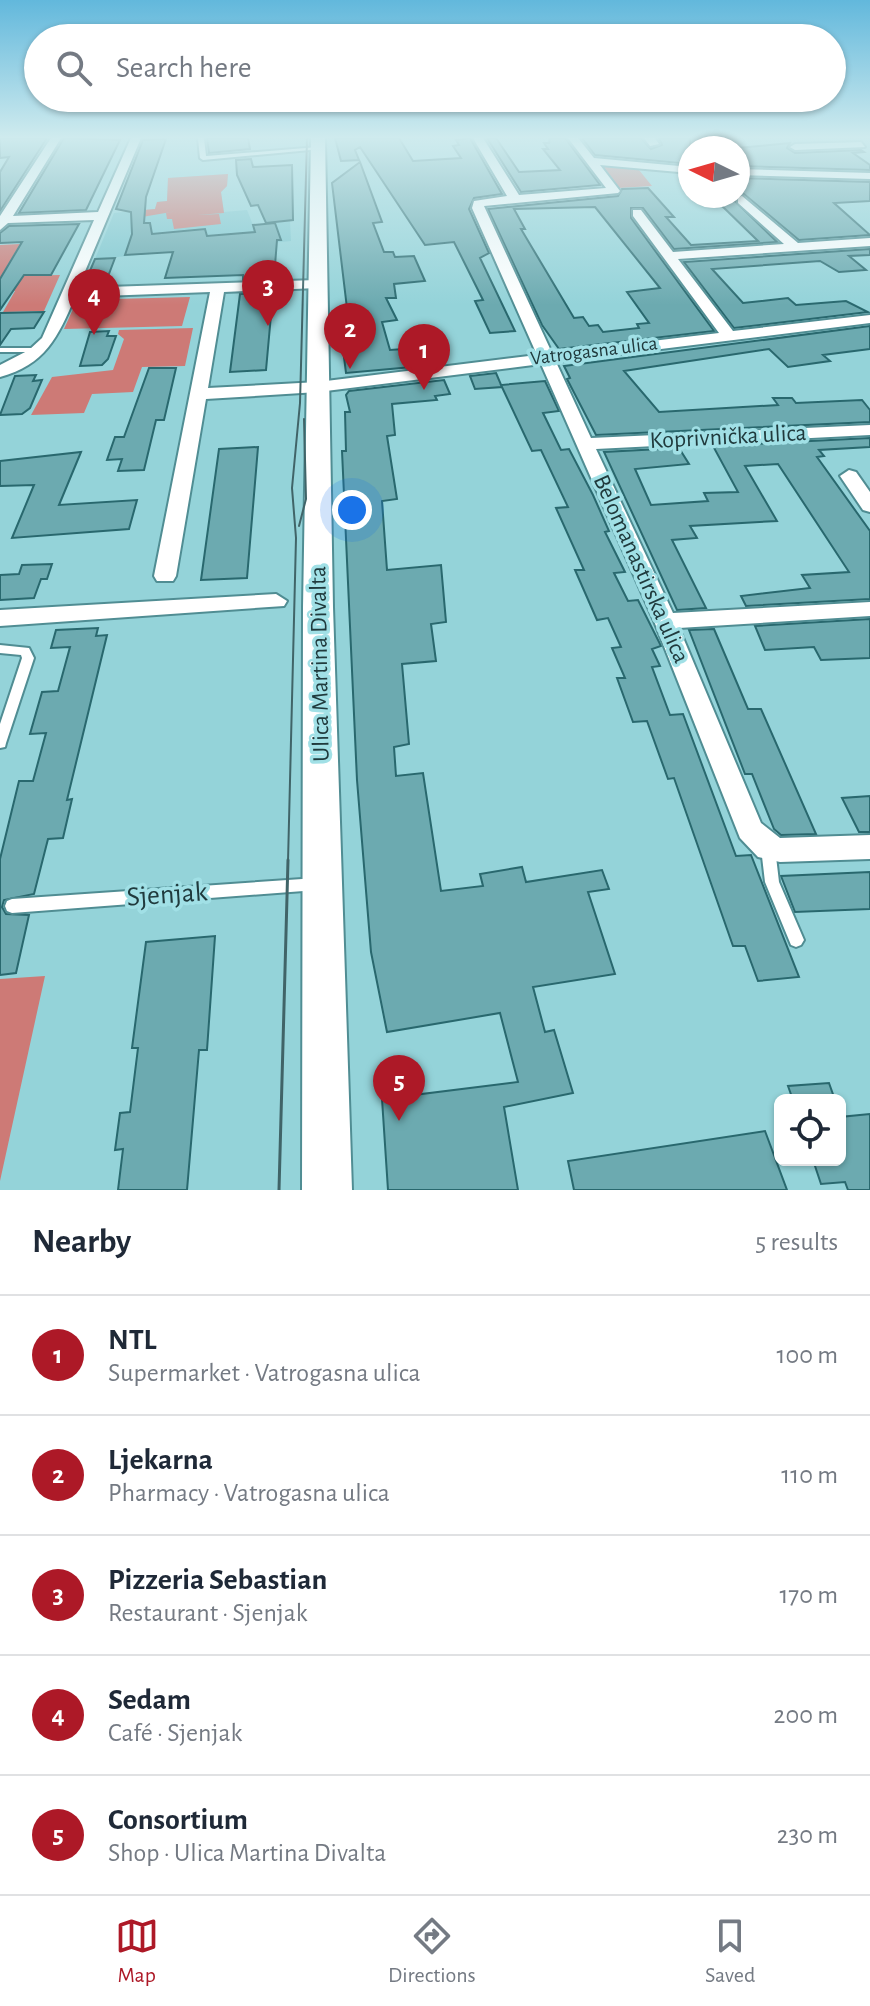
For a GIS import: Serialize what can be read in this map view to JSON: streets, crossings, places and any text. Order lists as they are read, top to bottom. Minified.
{"streets":{"street":["Vatrogasna ulica","Koprivnička ulica","Belomanastirska ulica","Ulica Martina Divalta"],"lane":["Sjenjak"]},"crossings":[["Vatrogasna ulica","Belomanastirska ulica"],["Vatrogasna ulica","Ulica Martina Divalta"],["Koprivnička ulica","Belomanastirska ulica"],["Ulica Martina Divalta","Sjenjak"]],"north":"left","page":{"search":"Search here","pins":["3","4","2","1","5"],"heading":["Nearby","5 results"],"list":[{"mark":"1","name":"NTL","note":"Supermarket · Vatrogasna ulica","value":"100 m"},{"mark":"2","name":"Ljekarna","note":"Pharmacy · Vatrogasna ulica","value":"110 m"},{"mark":"3","name":"Pizzeria Sebastian","note":"Restaurant · Sjenjak","value":"170 m"},{"mark":"4","name":"Sedam","note":"Café · Sjenjak","value":"200 m"},{"mark":"5","name":"Consortium","note":"Shop · Ulica Martina Divalta","value":"230 m"}],"nav":["Map","Directions","Saved"]}}
